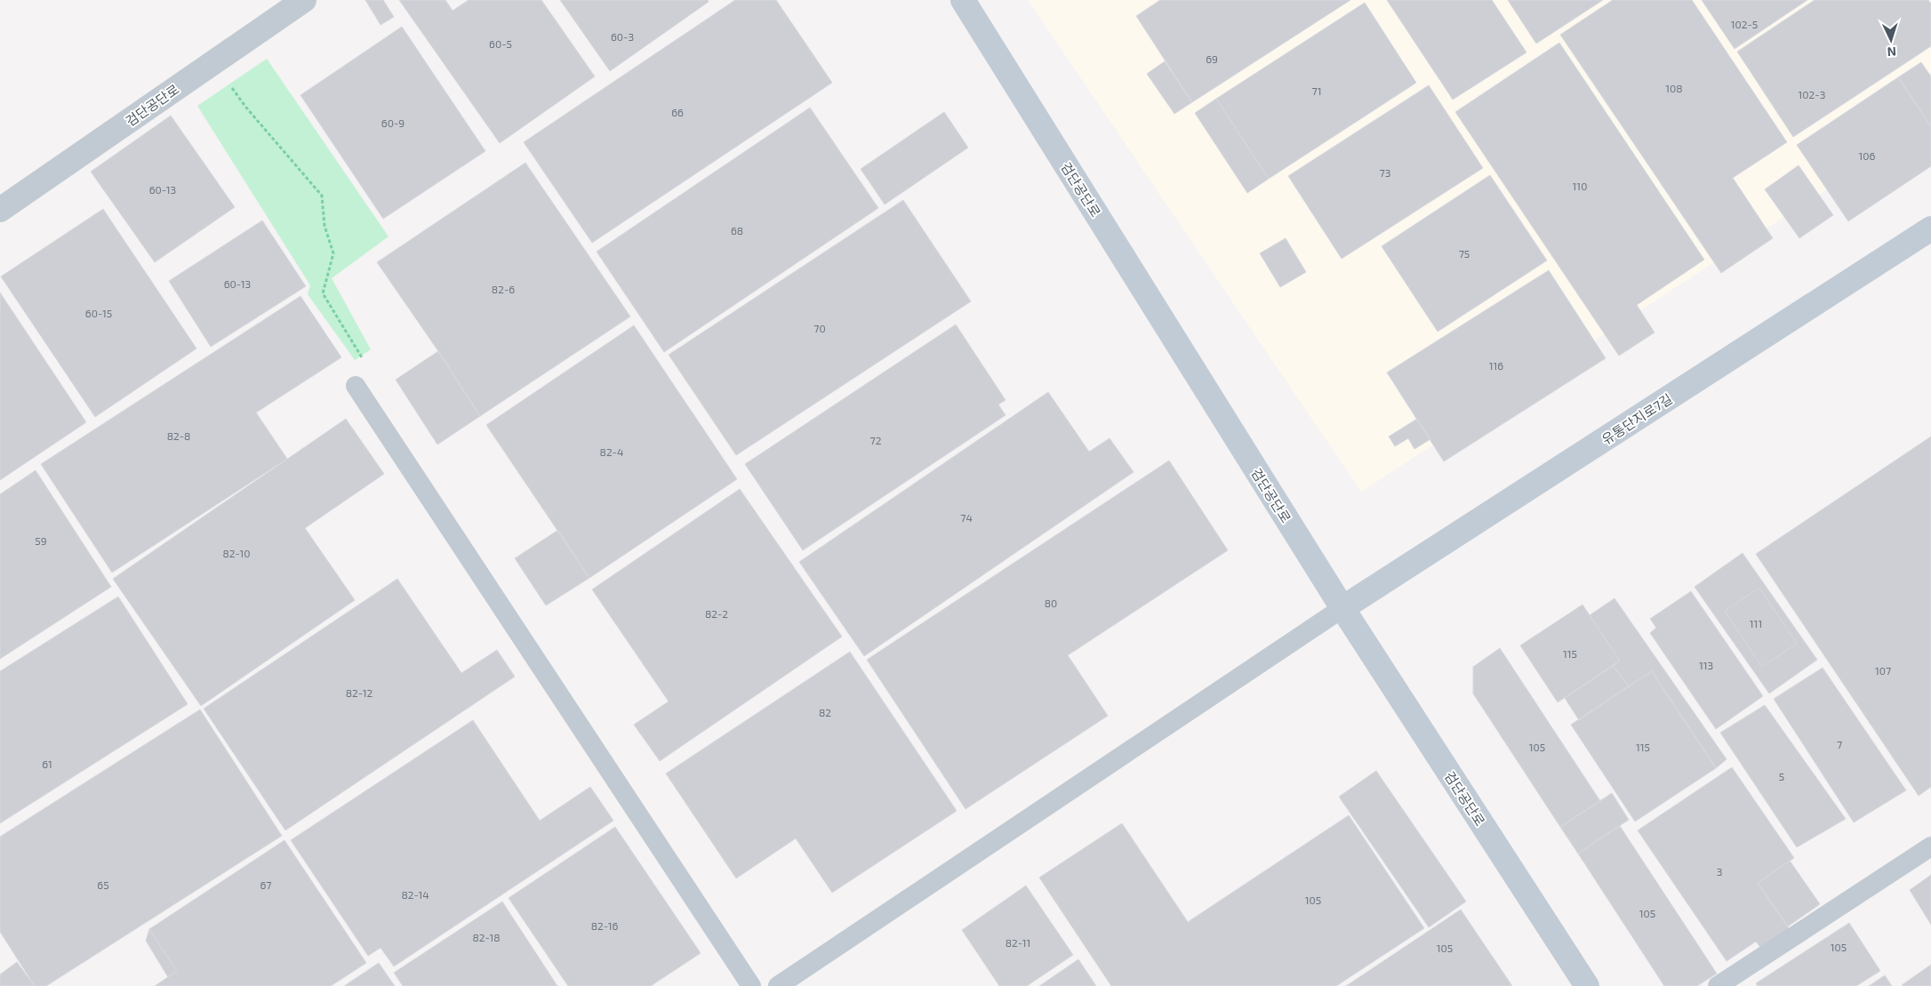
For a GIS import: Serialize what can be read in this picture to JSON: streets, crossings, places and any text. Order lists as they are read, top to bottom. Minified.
{"streets":{"main road":["검단공단로","유통단지로7길"]},"crossings":[["검단공단로","유통단지로7길"]],"house_numbers":["102-5","60-3","60-5","69","108","71","102-3","66","60-9","106","73","110","60-13","68","75","60-13","82-6","60-15","70","116","82-8","72","82-4","74","59","82-10","80","82-2","111","115","113","107","82-12","82","7","105","115","61","5","3","65","67","82-14","105","105","82-16","82-18","82-11","105","105"],"north":"bottom"}
